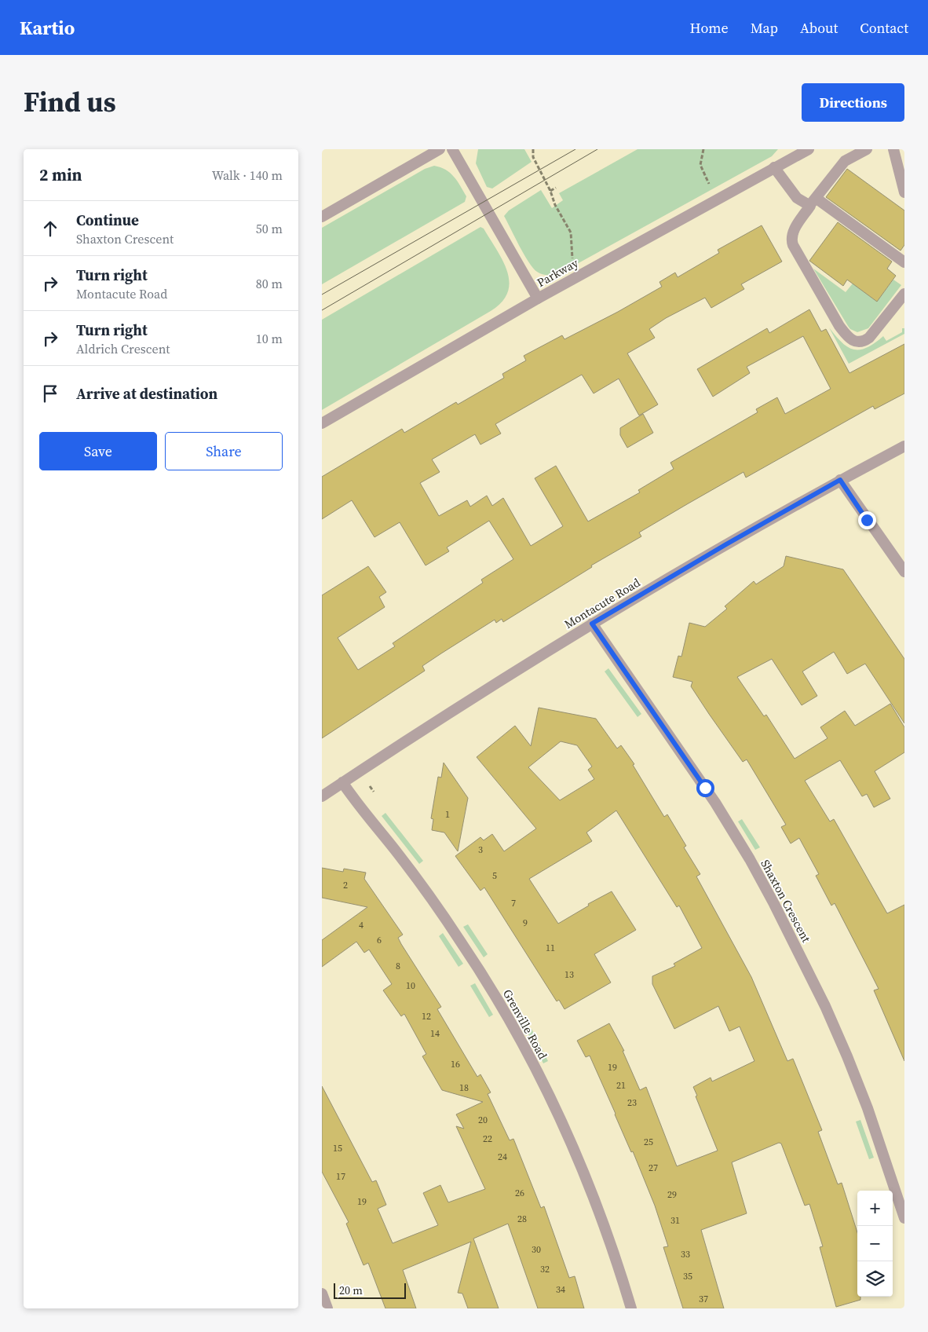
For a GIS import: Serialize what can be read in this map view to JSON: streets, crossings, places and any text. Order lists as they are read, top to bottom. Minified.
{"streets":{"street":["Parkway","Montacute Road","Shaxton Crescent","Grenville Road"]},"crossings":[["Montacute Road","Shaxton Crescent"],["Montacute Road","Grenville Road"]],"house_numbers":["1","3","5","2","7","9","4","6","11","8","13","10","12","14","16","19","21","18","23","20","22","25","15","24","27","17","26","29","19","28","31","30","33","32","35","34","37"],"scale_bar":"20 m","page":{"header":"Kartio","nav":["Home","Map","About","Contact"],"title":"Find us","buttons":["Directions",["Save","Share"]],"heading":["2 min","Walk · 140 m"],"list":[["Continue","Shaxton Crescent","50 m"],["Turn right","Montacute Road","80 m"],["Turn right","Aldrich Crescent","10 m"],"Arrive at destination"],"map_buttons":["+","−"],"scale":"20 m"}}
